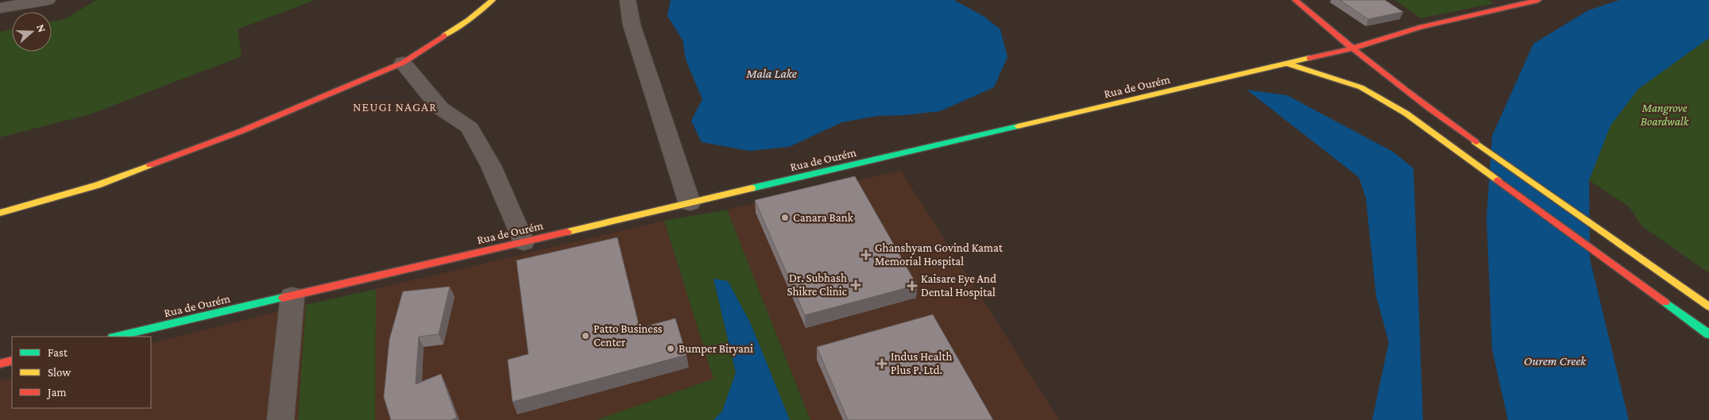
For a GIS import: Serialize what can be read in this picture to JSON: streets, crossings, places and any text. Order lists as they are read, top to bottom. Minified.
{"streets":{"main road":["Rua de Ourém"]},"districts":["NEUGI NAGAR"],"water":["Mala Lake","Ourem Creek"],"parks":["Mangrove Boardwalk"],"places":{"other":["Canara Bank","Patto Business Center","Bumper Biryani"],"health":["Ghanshyam Govind Kamat Memorial Hospital","Dr. Subhash Shikre Clinic","Kaisare Eye And Dental Hospital","Indus Health Plus P. Ltd."]},"legend":["Fast","Slow","Jam"],"north":"right"}
